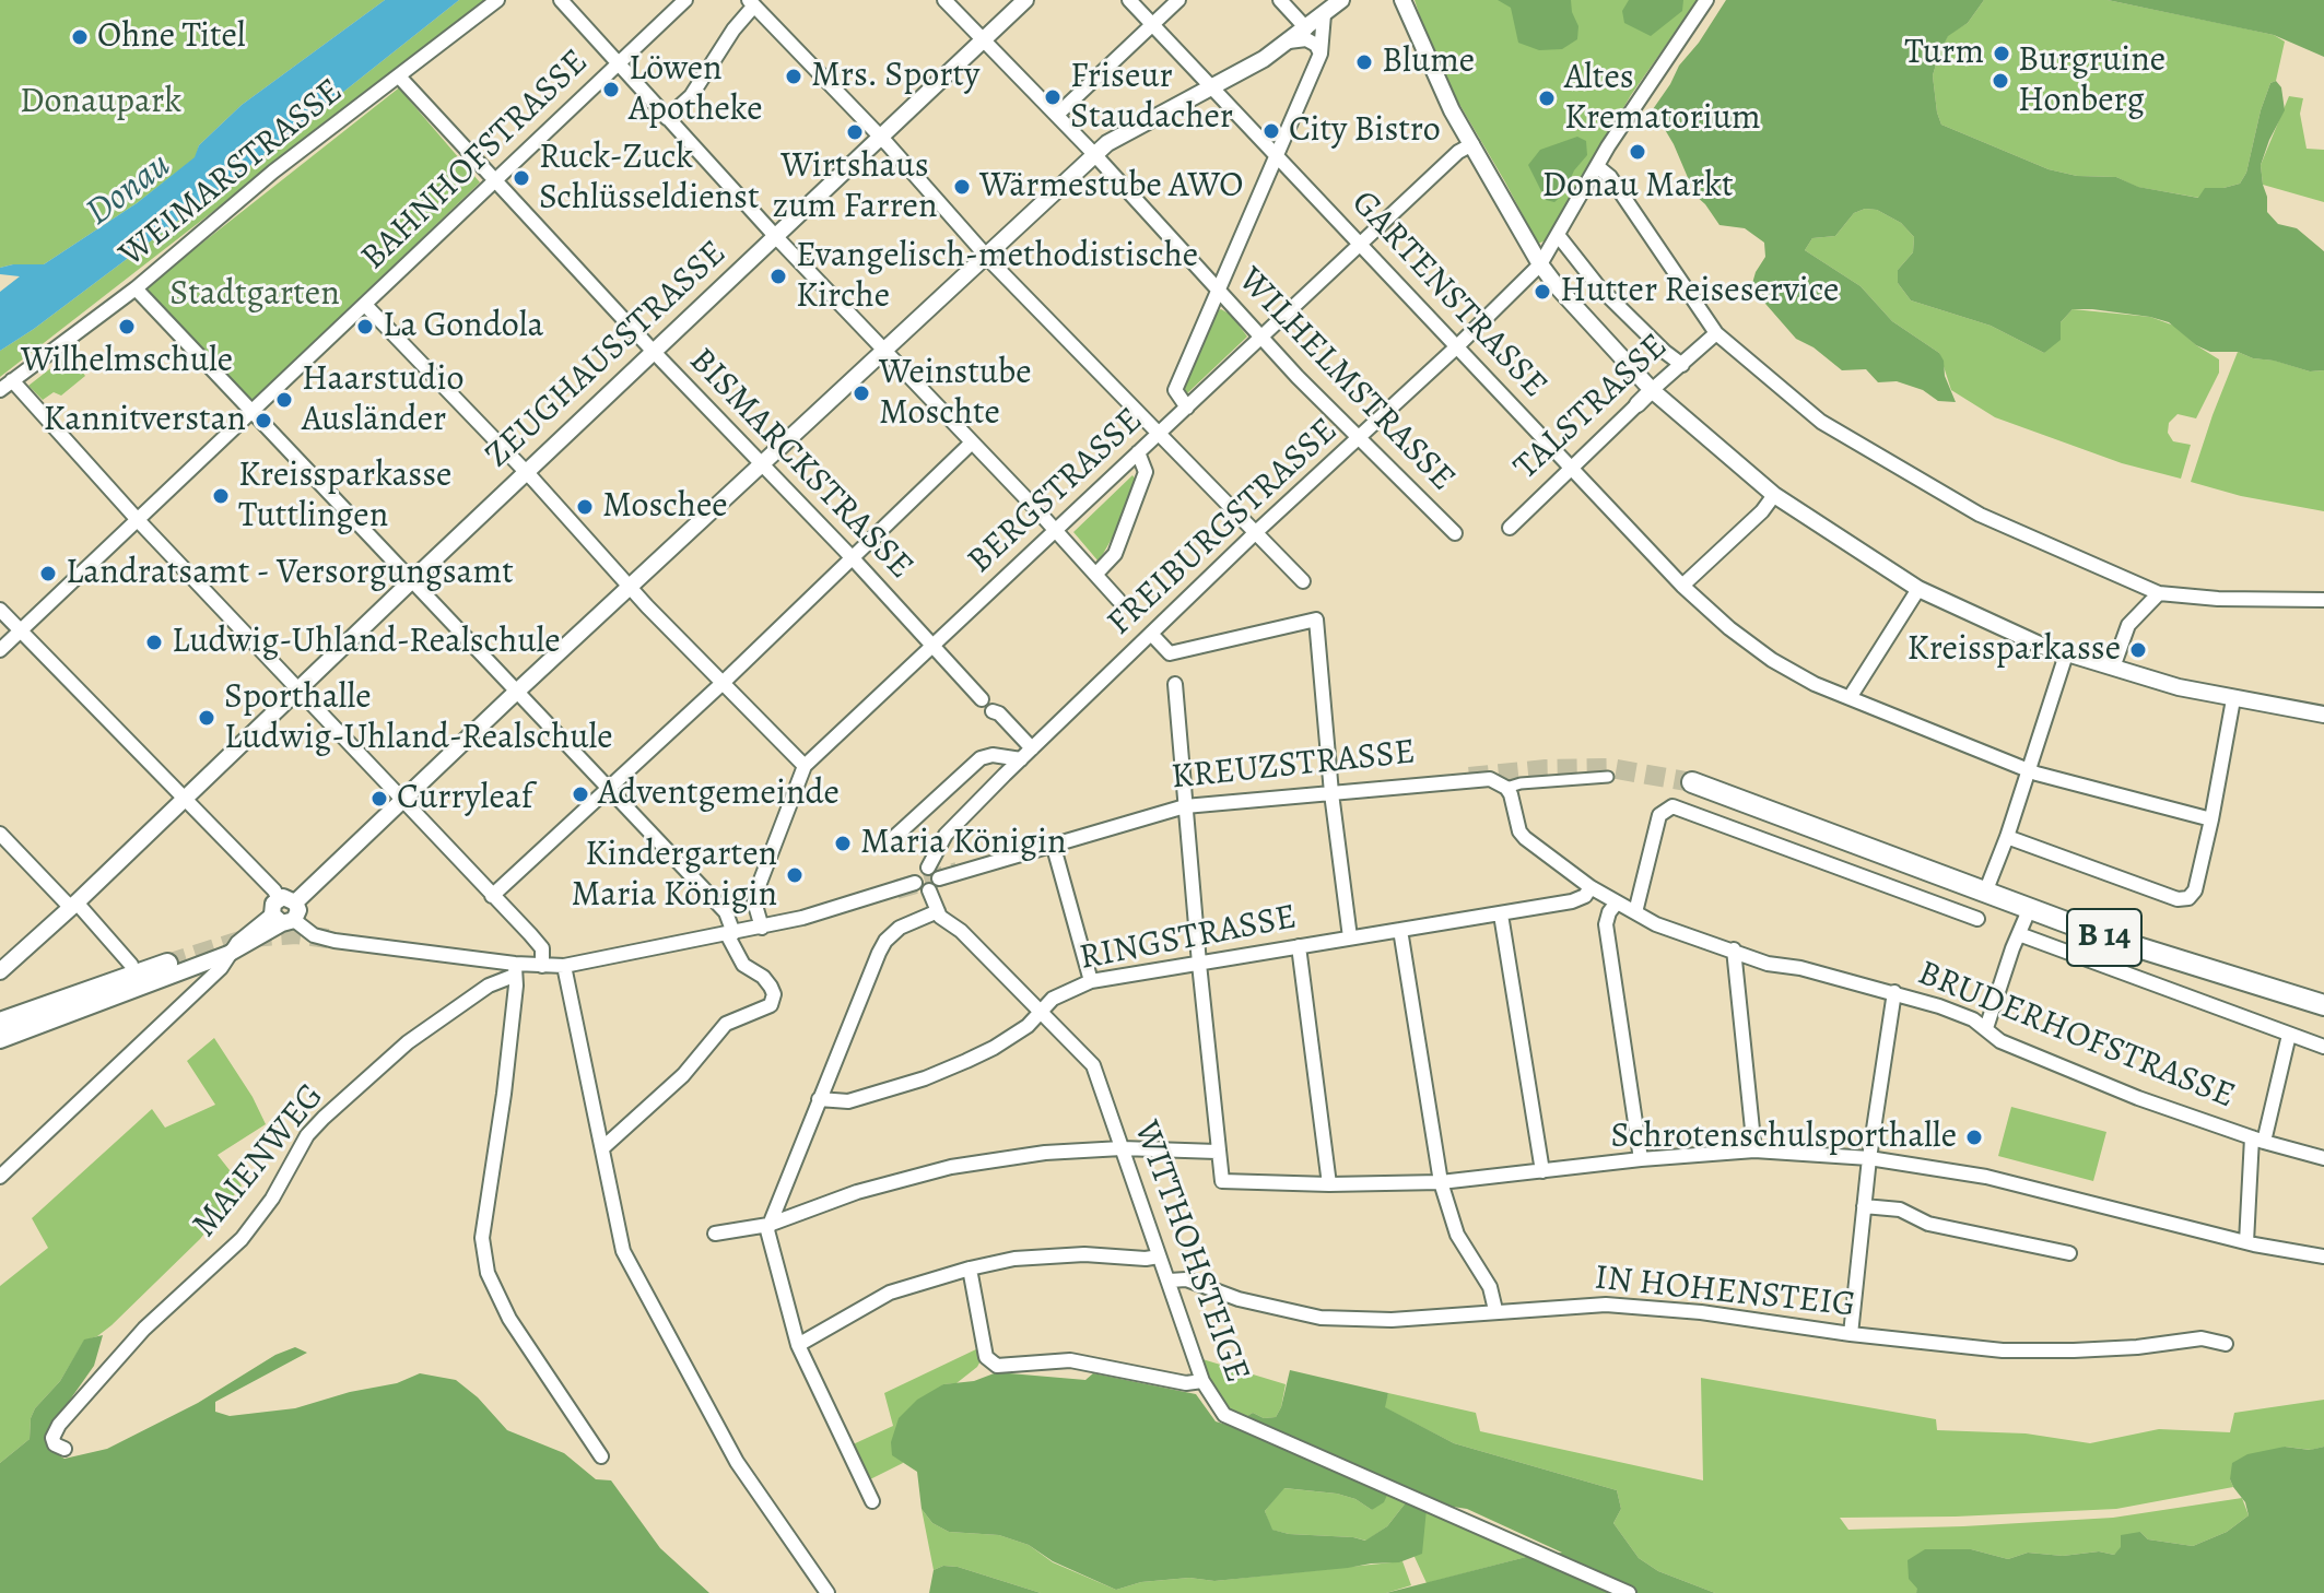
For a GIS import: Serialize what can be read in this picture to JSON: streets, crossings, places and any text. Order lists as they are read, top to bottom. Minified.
{"streets":{"main road":["B 14"],"street":["BAHNHOFSTRASSE","WEIMARSTRASSE","GARTENSTRASSE","ZEUGHAUSSTRASSE","WILHELMSTRASSE","TALSTRASSE","BISMARCKSTRASSE","BERGSTRASSE","FREIBURGSTRASSE","KREUZSTRASSE","RINGSTRASSE","BRUDERHOFSTRASSE","MAIENWEG","WITTHOHSTEIGE","IN HOHENSTEIG"]},"crossings":[["BAHNHOFSTRASSE","BISMARCKSTRASSE"],["WEIMARSTRASSE","BISMARCKSTRASSE"],["GARTENSTRASSE","TALSTRASSE"],["GARTENSTRASSE","BERGSTRASSE"],["GARTENSTRASSE","FREIBURGSTRASSE"],["ZEUGHAUSSTRASSE","WILHELMSTRASSE"],["ZEUGHAUSSTRASSE","BISMARCKSTRASSE"],["WILHELMSTRASSE","BERGSTRASSE"],["WILHELMSTRASSE","FREIBURGSTRASSE"],["BISMARCKSTRASSE","BERGSTRASSE"],["FREIBURGSTRASSE","KREUZSTRASSE"],["FREIBURGSTRASSE","WITTHOHSTEIGE"],["KREUZSTRASSE","BRUDERHOFSTRASSE"],["KREUZSTRASSE","WITTHOHSTEIGE"],["RINGSTRASSE","BRUDERHOFSTRASSE"],["RINGSTRASSE","WITTHOHSTEIGE"],["WITTHOHSTEIGE","IN HOHENSTEIG"]],"water":["Donau"],"parks":["Donaupark","Stadtgarten"],"places":["Ohne Titel","Turm","Blume","Mrs. Sporty","Burgruine Honberg","Löwen Apotheke","Friseur Staudacher","Altes Krematorium","City Bistro","Wirtshaus zum Farren","Donau Markt","Ruck-Zuck Schlüsseldienst","Wärmestube AWO","Evangelisch-methodistische Kirche","Hutter Reiseservice","Wilhelmschule","La Gondola","Weinstube Moschte","Haarstudio Ausländer","Kannitverstan","Kreissparkasse Tuttlingen","Moschee","Landratsamt - Versorgungsamt","Ludwig-Uhland-Realschule","Kreissparkasse","Sporthalle Ludwig-Uhland-Realschule","Adventgemeinde","Curryleaf","Maria Königin","Kindergarten Maria Königin","Schrotenschulsporthalle"]}
